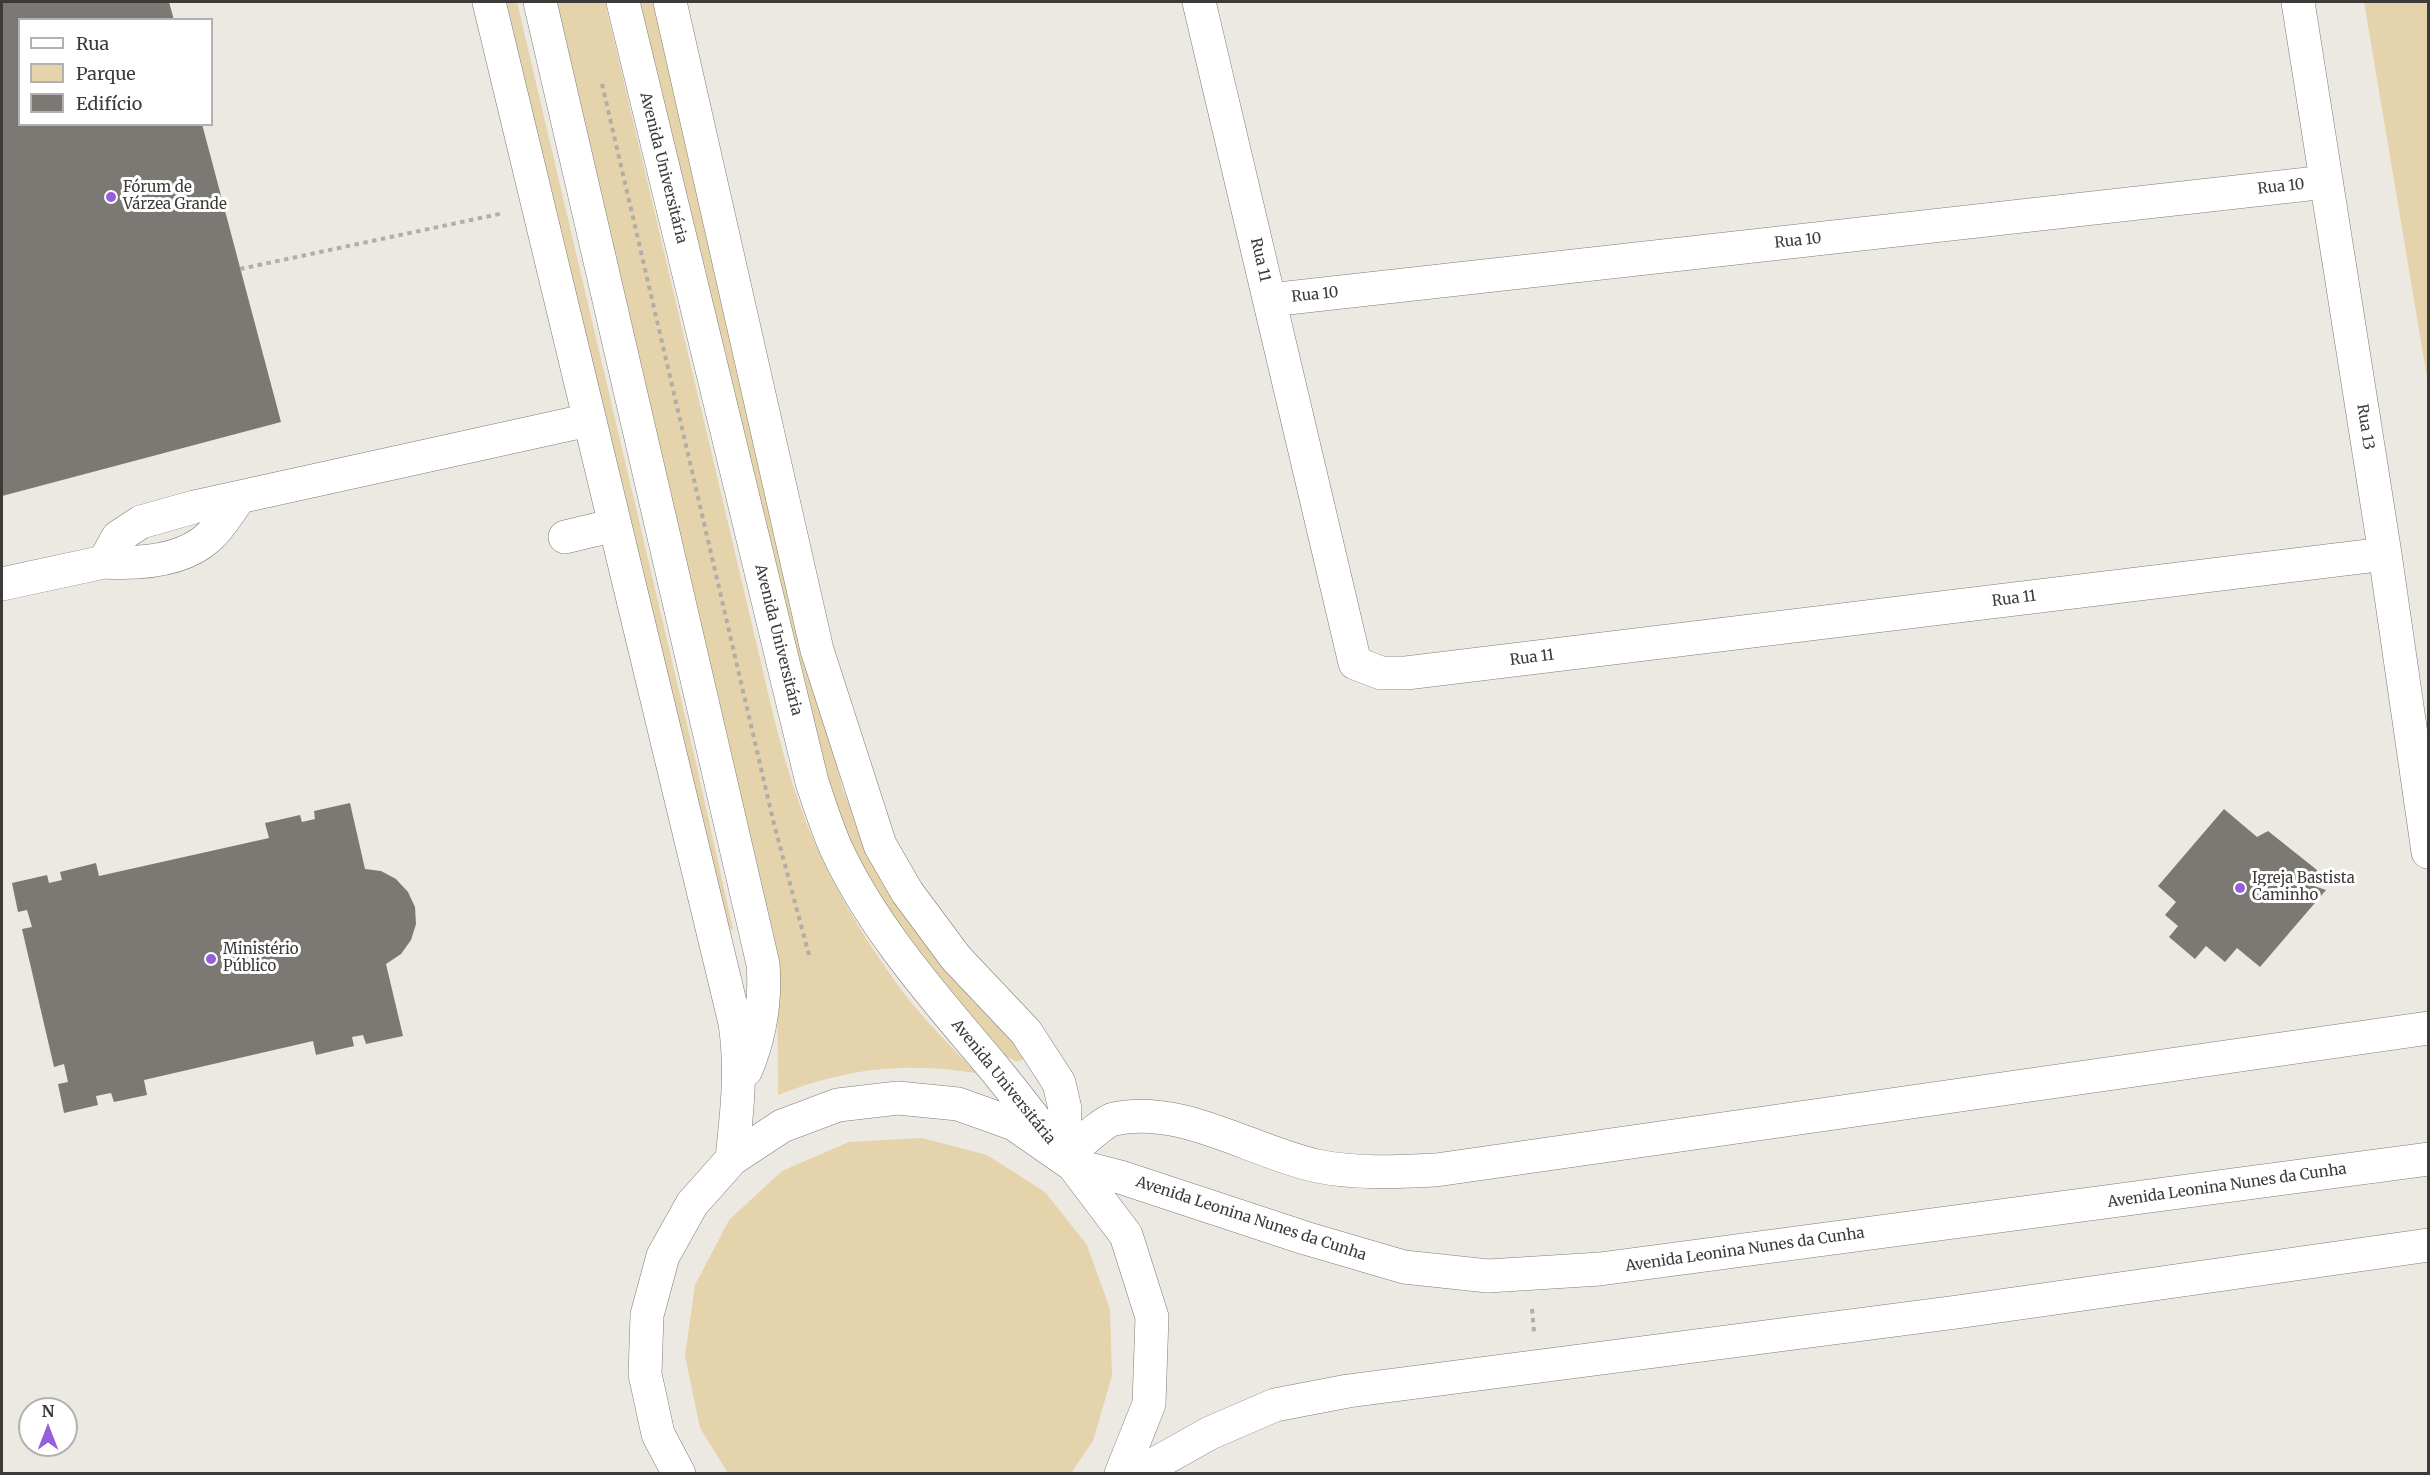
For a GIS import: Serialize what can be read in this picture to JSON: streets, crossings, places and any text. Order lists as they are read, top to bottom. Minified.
{"streets":{"street":["Avenida Universitária","Rua 10","Rua 11","Rua 13","Avenida Leonina Nunes da Cunha"]},"crossings":[["Avenida Universitária","Avenida Leonina Nunes da Cunha"],["Rua 10","Rua 11"],["Rua 10","Rua 13"],["Rua 11","Rua 13"]],"places":["Fórum de Várzea Grande","Igreja Bastista Caminho","Ministério Público"],"legend":["Rua","Parque","Edifício"],"north":"top"}
